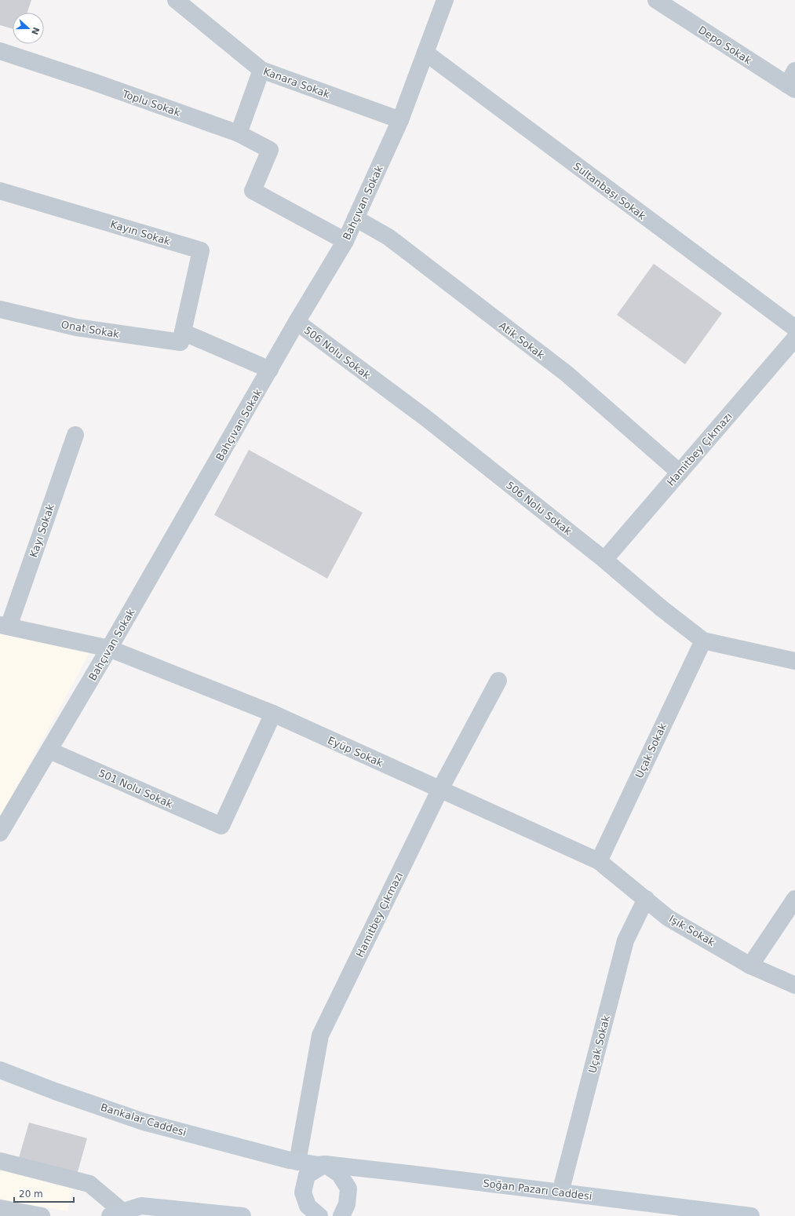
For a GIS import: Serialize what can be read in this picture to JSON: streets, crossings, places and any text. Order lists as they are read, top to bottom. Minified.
{"streets":{"main road":["Bankalar Caddesi","Soğan Pazarı Caddesi"],"street":["Depo Sokak","Kanara Sokak","Toplu Sokak","Sultanbaşı Sokak","Bahçıvan Sokak","Kayın Sokak","Onat Sokak","Atik Sokak","506 Nolu Sokak","Hamitbey Çıkmazı","Kayı Sokak","Uçak Sokak","Eyüp Sokak","501 Nolu Sokak","Işık Sokak"]},"crossings":[["Kanara Sokak","Bahçıvan Sokak"],["Toplu Sokak","Bahçıvan Sokak"],["Sultanbaşı Sokak","Bahçıvan Sokak"],["Bahçıvan Sokak","Atik Sokak"],["Bahçıvan Sokak","506 Nolu Sokak"],["Bahçıvan Sokak","Eyüp Sokak"],["Bahçıvan Sokak","501 Nolu Sokak"],["Kayın Sokak","Onat Sokak"],["Atik Sokak","Hamitbey Çıkmazı"],["506 Nolu Sokak","Hamitbey Çıkmazı"],["506 Nolu Sokak","Uçak Sokak"],["Hamitbey Çıkmazı","Eyüp Sokak"],["Hamitbey Çıkmazı","Bankalar Caddesi"],["Kayı Sokak","Eyüp Sokak"],["Uçak Sokak","Eyüp Sokak"],["Uçak Sokak","Işık Sokak"],["Uçak Sokak","Soğan Pazarı Caddesi"],["Eyüp Sokak","501 Nolu Sokak"],["Eyüp Sokak","Işık Sokak"],["Bankalar Caddesi","Soğan Pazarı Caddesi"]],"scale_bar":"20 m","north":"right"}
